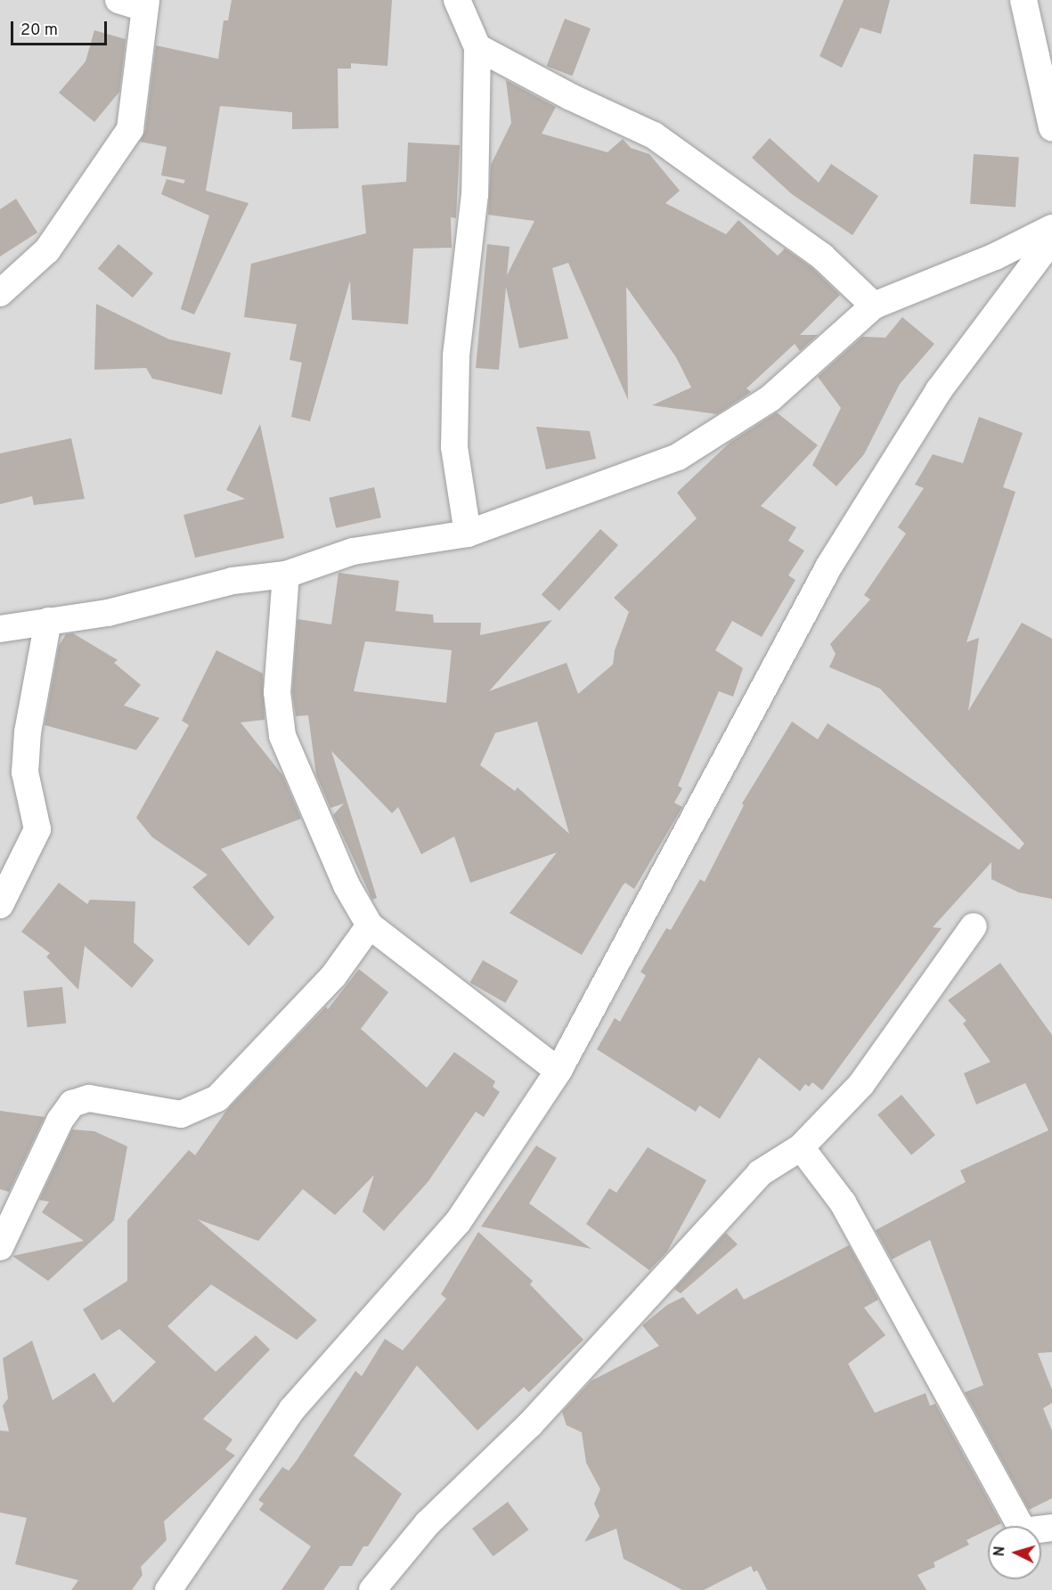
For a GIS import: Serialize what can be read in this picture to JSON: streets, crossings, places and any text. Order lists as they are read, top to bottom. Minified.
{"scale_bar":"20 m","north":"left"}
